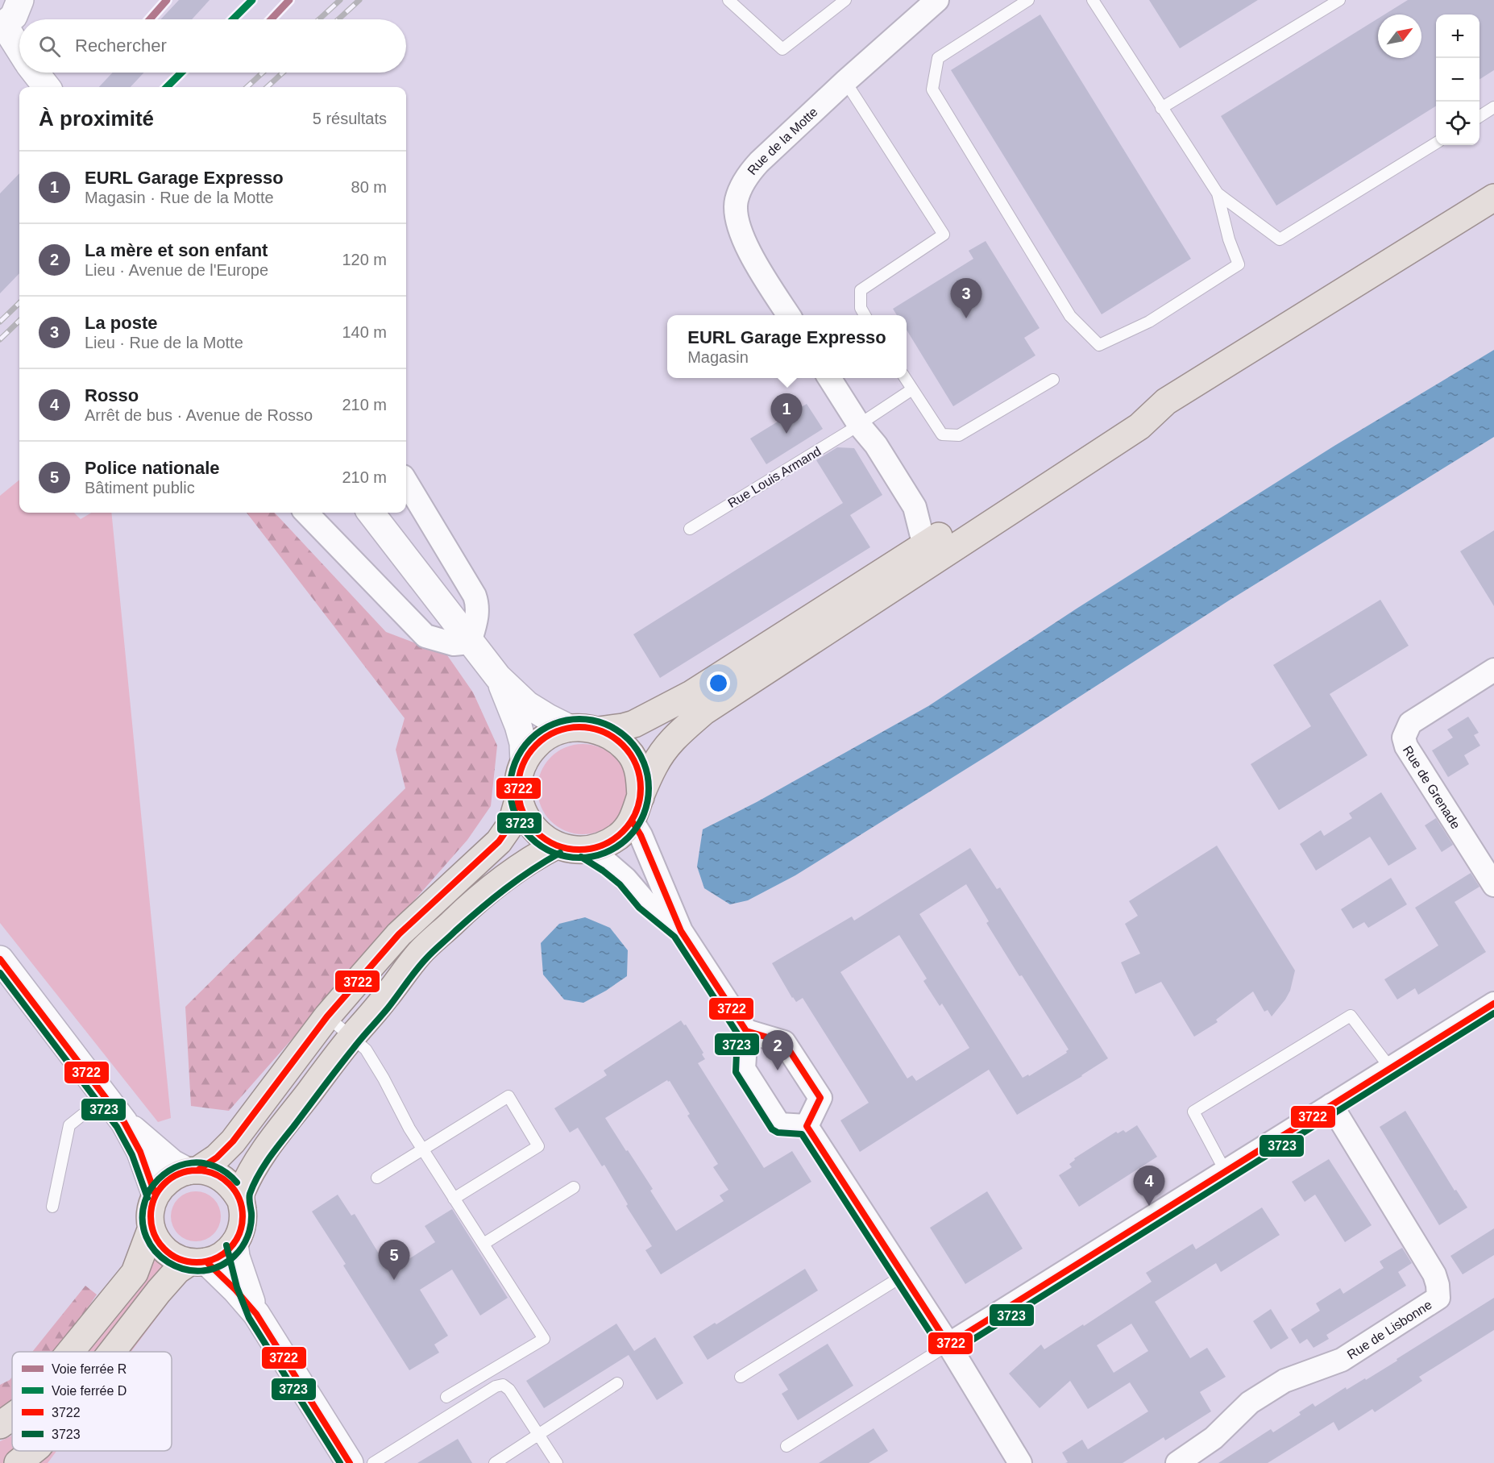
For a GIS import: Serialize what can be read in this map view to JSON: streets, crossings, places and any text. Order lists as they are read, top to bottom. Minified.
{"streets":{"street":["Rue de la Motte","Rue de Grenade","Rue de Lisbonne"],"lane":["Rue Louis Armand"]},"lines":["rail line R","rail line D","transit line 3723","transit line 3722"],"legend":["Voie ferrée R","Voie ferrée D","3722","3723"],"north":"top right","page":{"map_buttons":["+","−"],"search":"Rechercher","heading":["À proximité","5 résultats"],"list":[{"mark":"1","name":"EURL Garage Expresso","note":"Magasin · Rue de la Motte","value":"80 m"},{"mark":"2","name":"La mère et son enfant","note":"Lieu · Avenue de l'Europe","value":"120 m"},{"mark":"3","name":"La poste","note":"Lieu · Rue de la Motte","value":"140 m"},{"mark":"4","name":"Rosso","note":"Arrêt de bus · Avenue de Rosso","value":"210 m"},{"mark":"5","name":"Police nationale","note":"Bâtiment public","value":"210 m"}],"pins":["3","1","2","4","5"],"popup":["EURL Garage Expresso","Magasin"]}}
